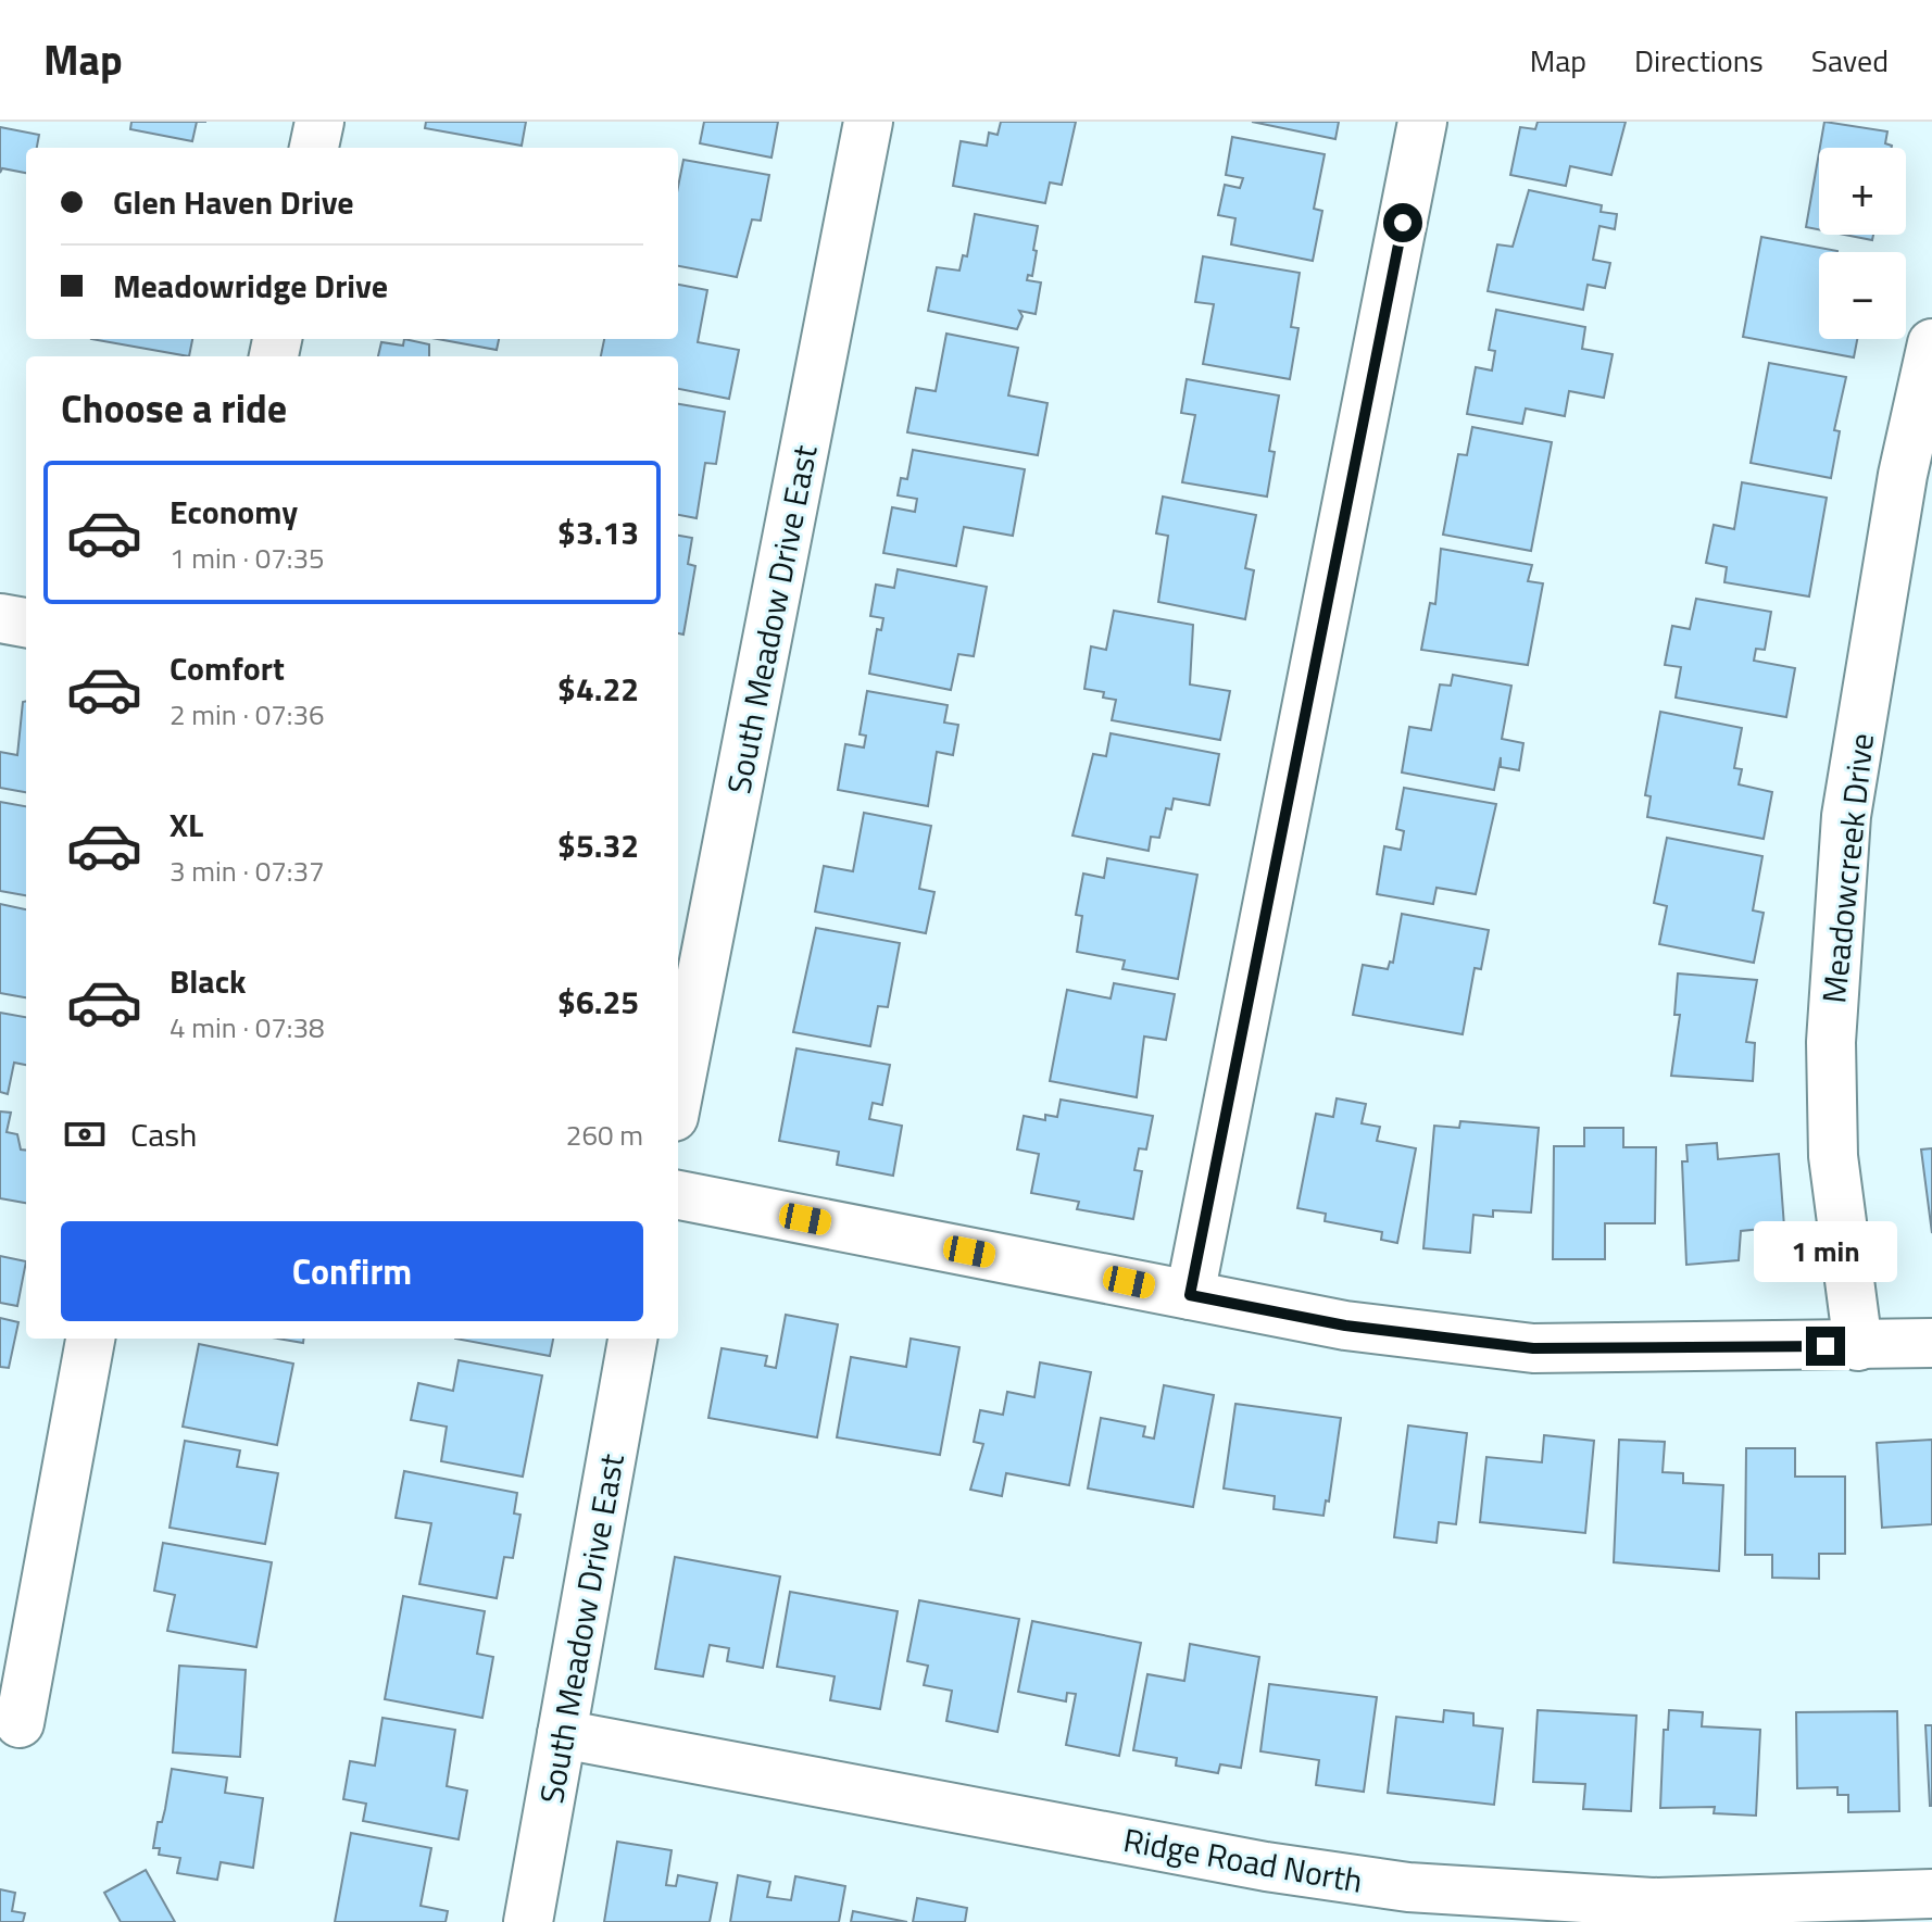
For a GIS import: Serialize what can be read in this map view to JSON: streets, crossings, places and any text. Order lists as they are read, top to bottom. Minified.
{"streets":{"street":["South Meadow Drive East","Meadowcreek Drive","Ridge Road North"]},"crossings":[["South Meadow Drive East","Ridge Road North"]],"page":{"header":"Map","nav":["Map","Directions","Saved"],"map_buttons":["+","−"],"banner":["Glen Haven Drive","Meadowridge Drive"],"heading":"Choose a ride","list":[{"name":"Economy","note":"1 min · 07:35","value":"$3.13"},{"name":"Comfort","note":"2 min · 07:36","value":"$4.22"},{"name":"XL","note":"3 min · 07:37","value":"$5.32"},{"name":"Black","note":"4 min · 07:38","value":"$6.25"}],"pay":["Cash","260 m"],"buttons":"Confirm","bubble":"1 min"}}
